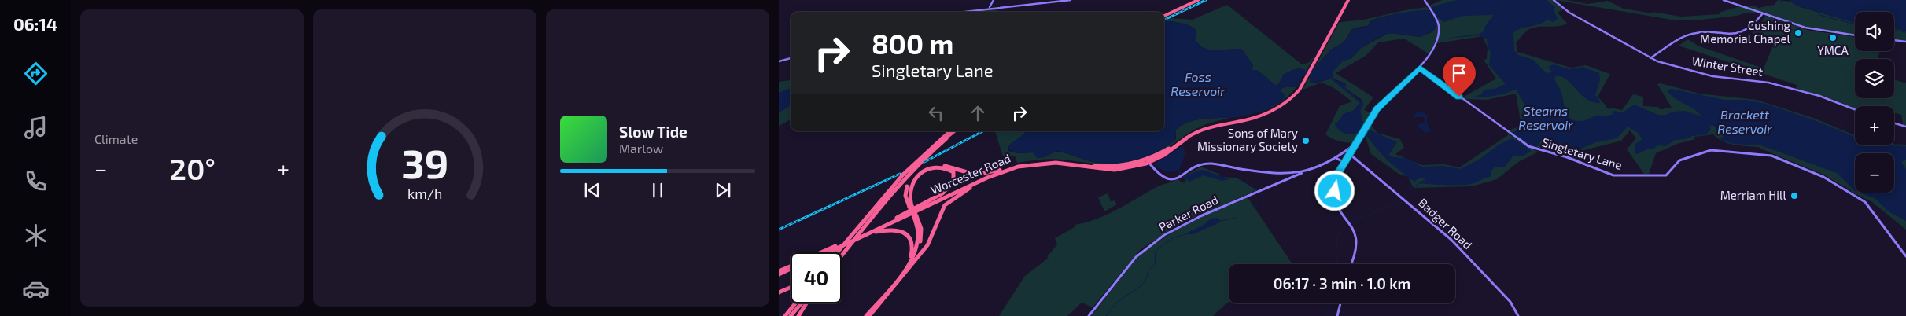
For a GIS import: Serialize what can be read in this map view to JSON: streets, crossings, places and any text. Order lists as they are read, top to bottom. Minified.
{"streets":{"highway":["Worcester Road"],"street":["Winter Street","Singletary Lane","Parker Road","Badger Road"]},"water":["Foss Reservoir","Stearns Reservoir","Brackett Reservoir"],"places":["Cushing Memorial Chapel","YMCA","Sons of Mary Missionary Society","Merriam Hill"],"page":{"tabs":"06:14","tile":"Climate","map_buttons":["+","−"],"turn":["800 m","Singletary Lane"],"song":["Slow Tide","Marlow"],"heat":["−","20°","+"],"limit":"40","trip":"06:17 · 3 min · 1.0 km","gauge":["39","km/h"]}}
